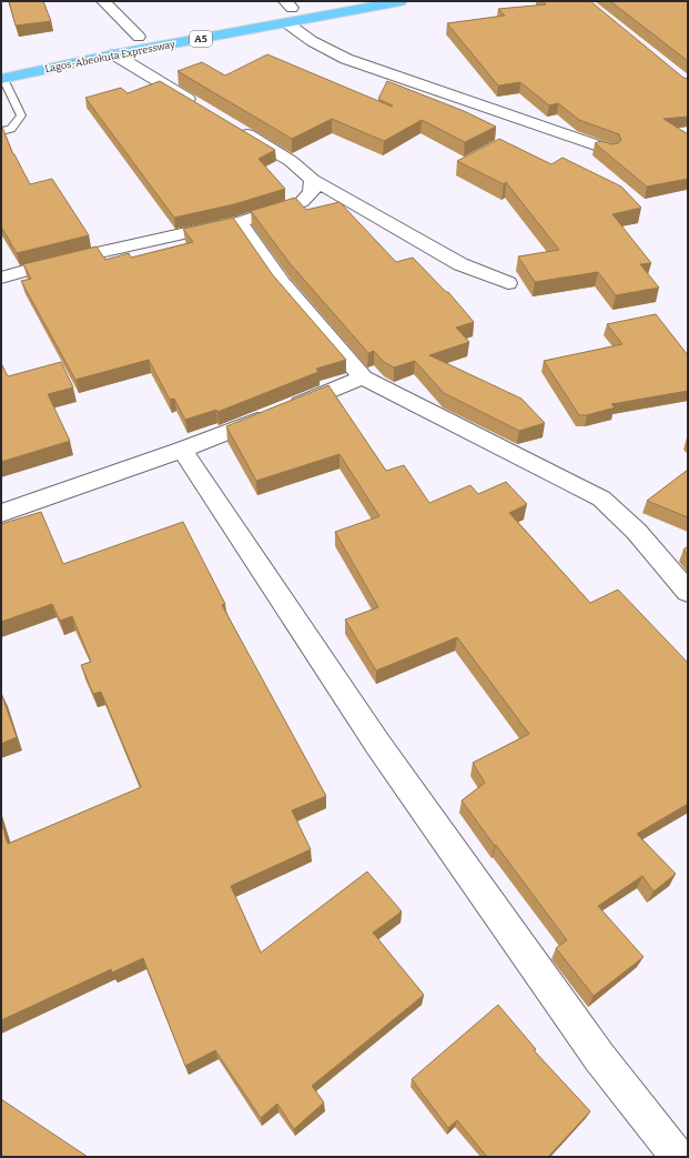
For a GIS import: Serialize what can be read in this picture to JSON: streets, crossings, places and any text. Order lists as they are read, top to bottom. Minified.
{"streets":{"highway":["A5","Lagos-Abeokuta Expressway"]}}
